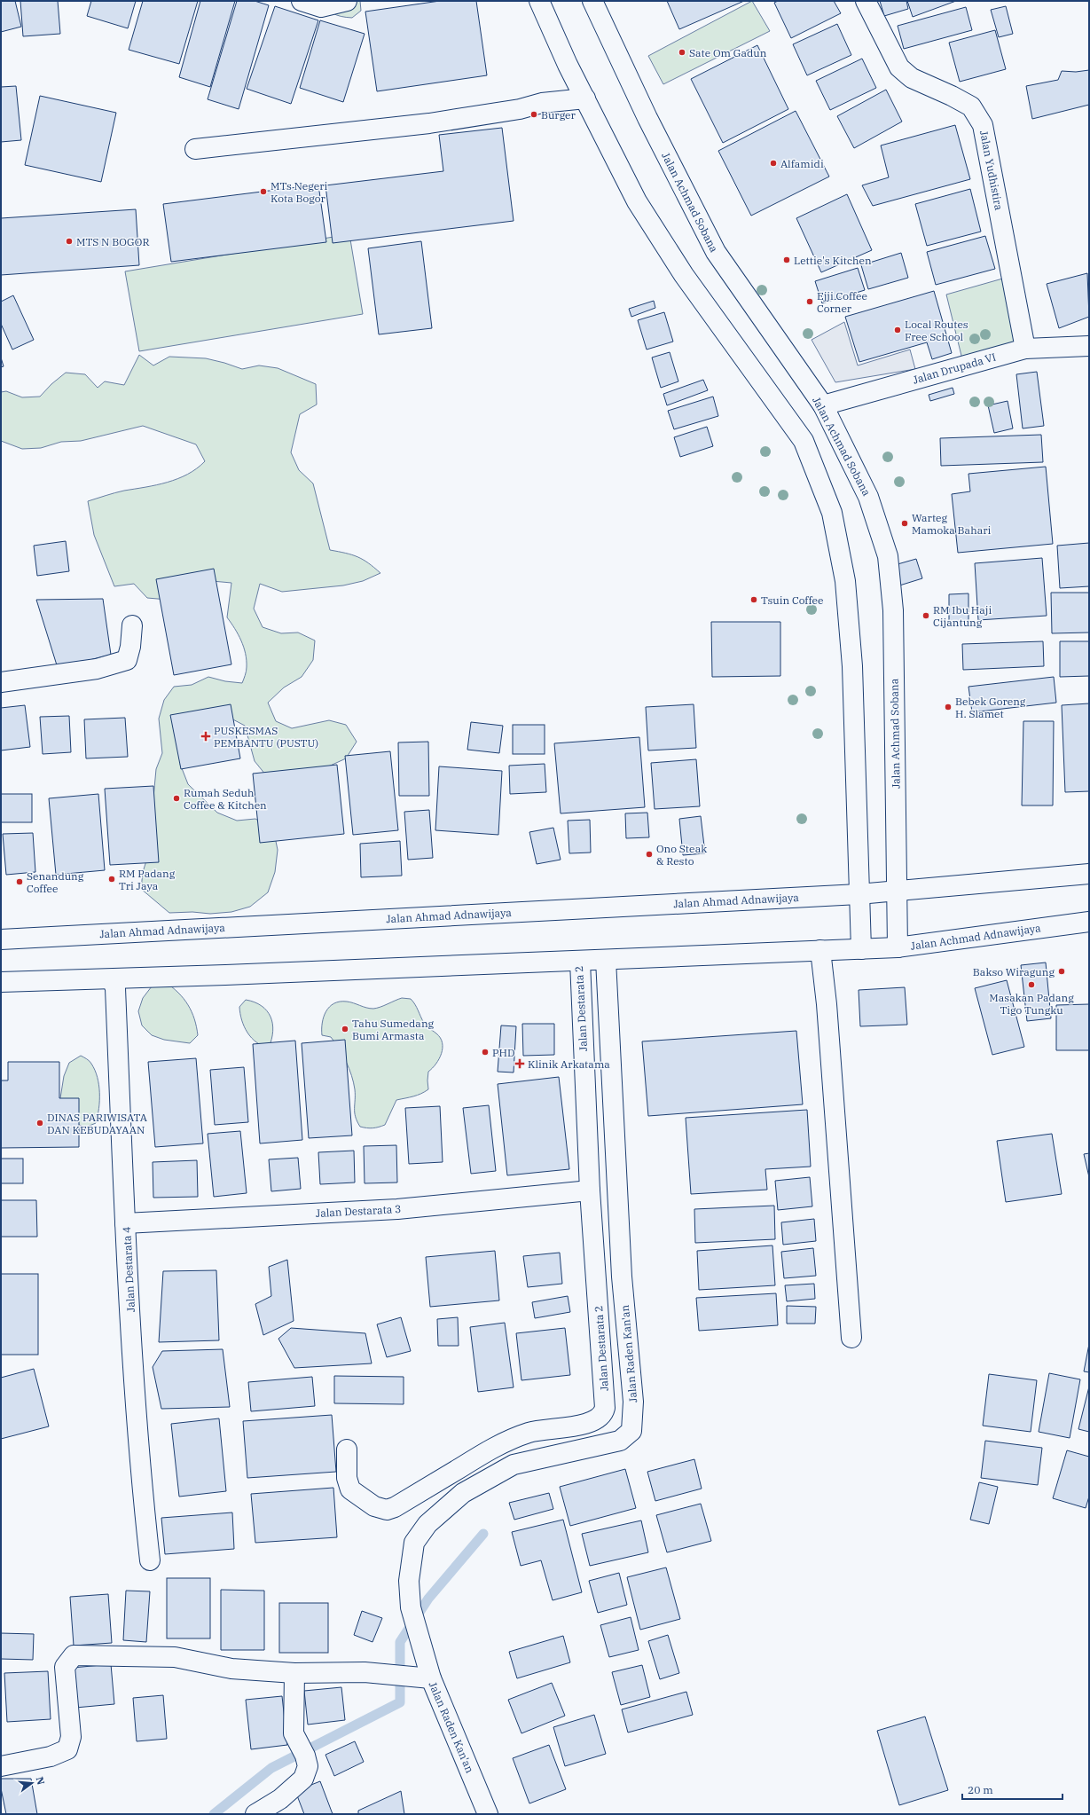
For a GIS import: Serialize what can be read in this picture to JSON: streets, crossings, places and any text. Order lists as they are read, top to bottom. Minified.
{"streets":{"street":["Jalan Yudhistira","Jalan Achmad Sobana","Jalan Drupada VI","Jalan Ahmad Adnawijaya","Jalan Achmad Adnawijaya","Jalan Destarata 2","Jalan Destarata 3","Jalan Destarata 4","Jalan Raden Kan'an"]},"crossings":[["Jalan Yudhistira","Jalan Drupada VI"],["Jalan Achmad Sobana","Jalan Drupada VI"],["Jalan Achmad Sobana","Jalan Ahmad Adnawijaya"],["Jalan Achmad Sobana","Jalan Achmad Adnawijaya"],["Jalan Destarata 2","Jalan Destarata 3"],["Jalan Destarata 3","Jalan Destarata 4"]],"places":{"other":["Sate Om Gadun","Burger","Alfamidi","MTs Negeri Kota Bogor","MTS N BOGOR","Lettie's Kitchen","Ejji Coffee Corner","Local Routes Free School","Warteg Mamoka Bahari","Tsuin Coffee","RM Ibu Haji Cijantung","Bebek Goreng H. Slamet","Rumah Seduh Coffee & Kitchen","Ono Steak & Resto","RM Padang Tri Jaya","Senandung Coffee","Bakso Wiragung","Masakan Padang Tigo Tungku","Tahu Sumedang Bumi Armasta","PHD","DINAS PARIWISATA DAN KEBUDAYAAN"],"health":["PUSKESMAS PEMBANTU (PUSTU)","Klinik Arkatama"]},"scale_bar":"20 m","north":"right"}
